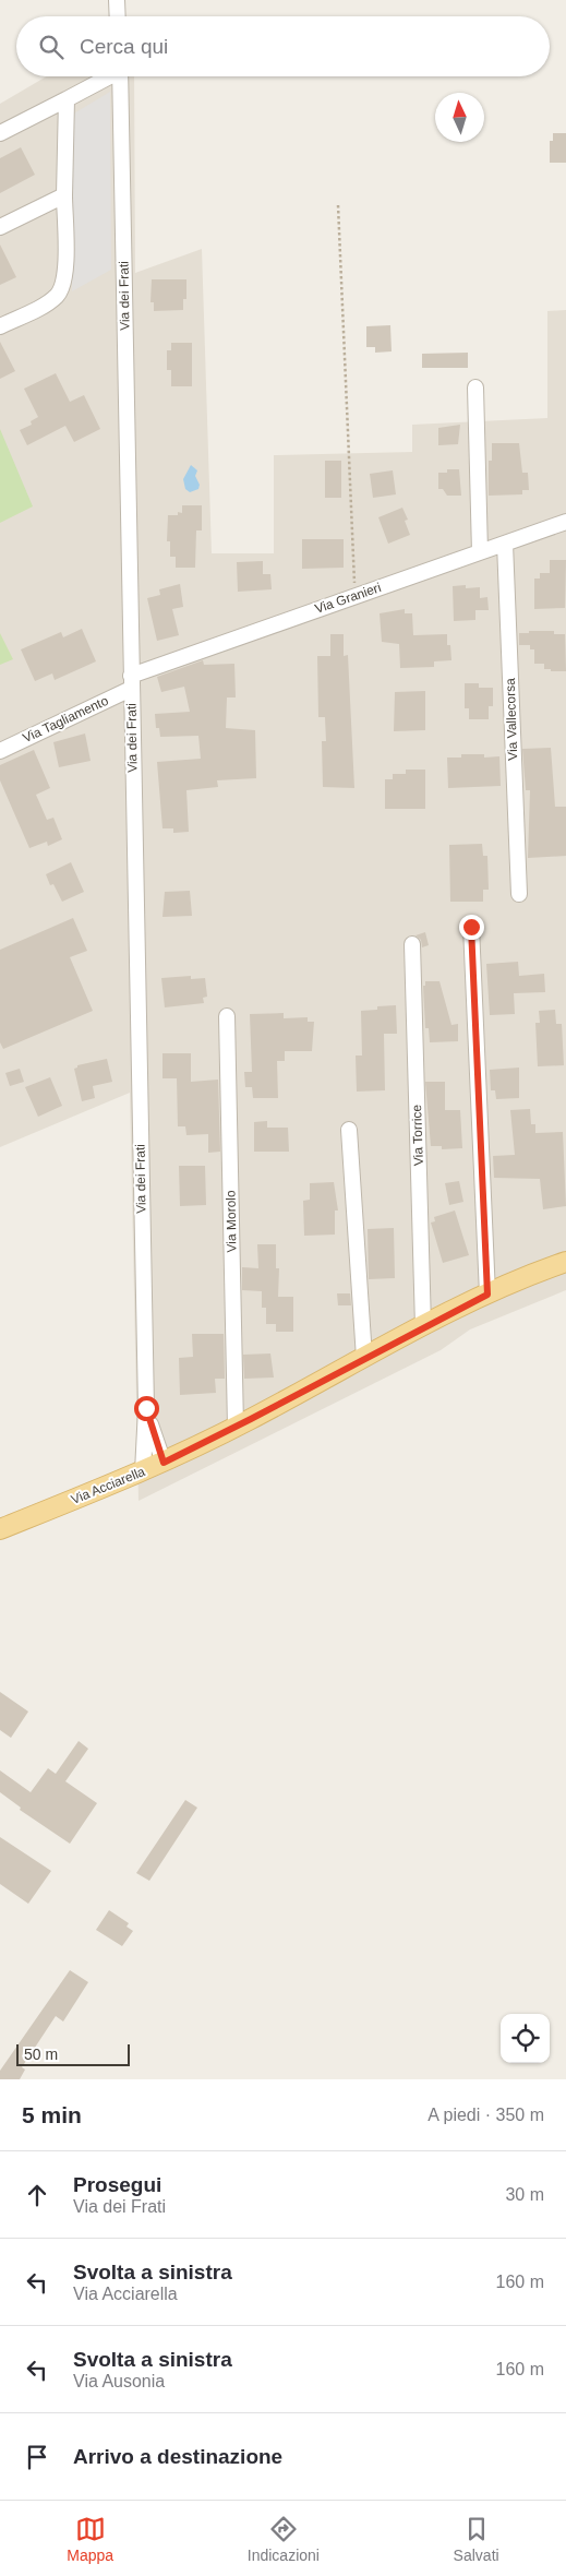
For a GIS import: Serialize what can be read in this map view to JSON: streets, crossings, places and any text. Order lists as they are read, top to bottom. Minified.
{"streets":{"main road":["Via Acciarella"],"street":["Via dei Frati","Via Granieri","Via Tagliamento","Via Vallecorsa","Via Torrice","Via Morolo"]},"crossings":[["Via dei Frati","Via Granieri"],["Via dei Frati","Via Tagliamento"],["Via dei Frati","Via Acciarella"],["Via Granieri","Via Tagliamento"],["Via Granieri","Via Vallecorsa"],["Via Torrice","Via Acciarella"],["Via Morolo","Via Acciarella"]],"scale_bar":"50 m","north":"top","page":{"search":"Cerca qui","scale":"50 m","heading":["5 min","A piedi · 350 m"],"list":[["Prosegui","Via dei Frati","30 m"],["Svolta a sinistra","Via Acciarella","160 m"],["Svolta a sinistra","Via Ausonia","160 m"],"Arrivo a destinazione"],"nav":["Mappa","Indicazioni","Salvati"]}}
